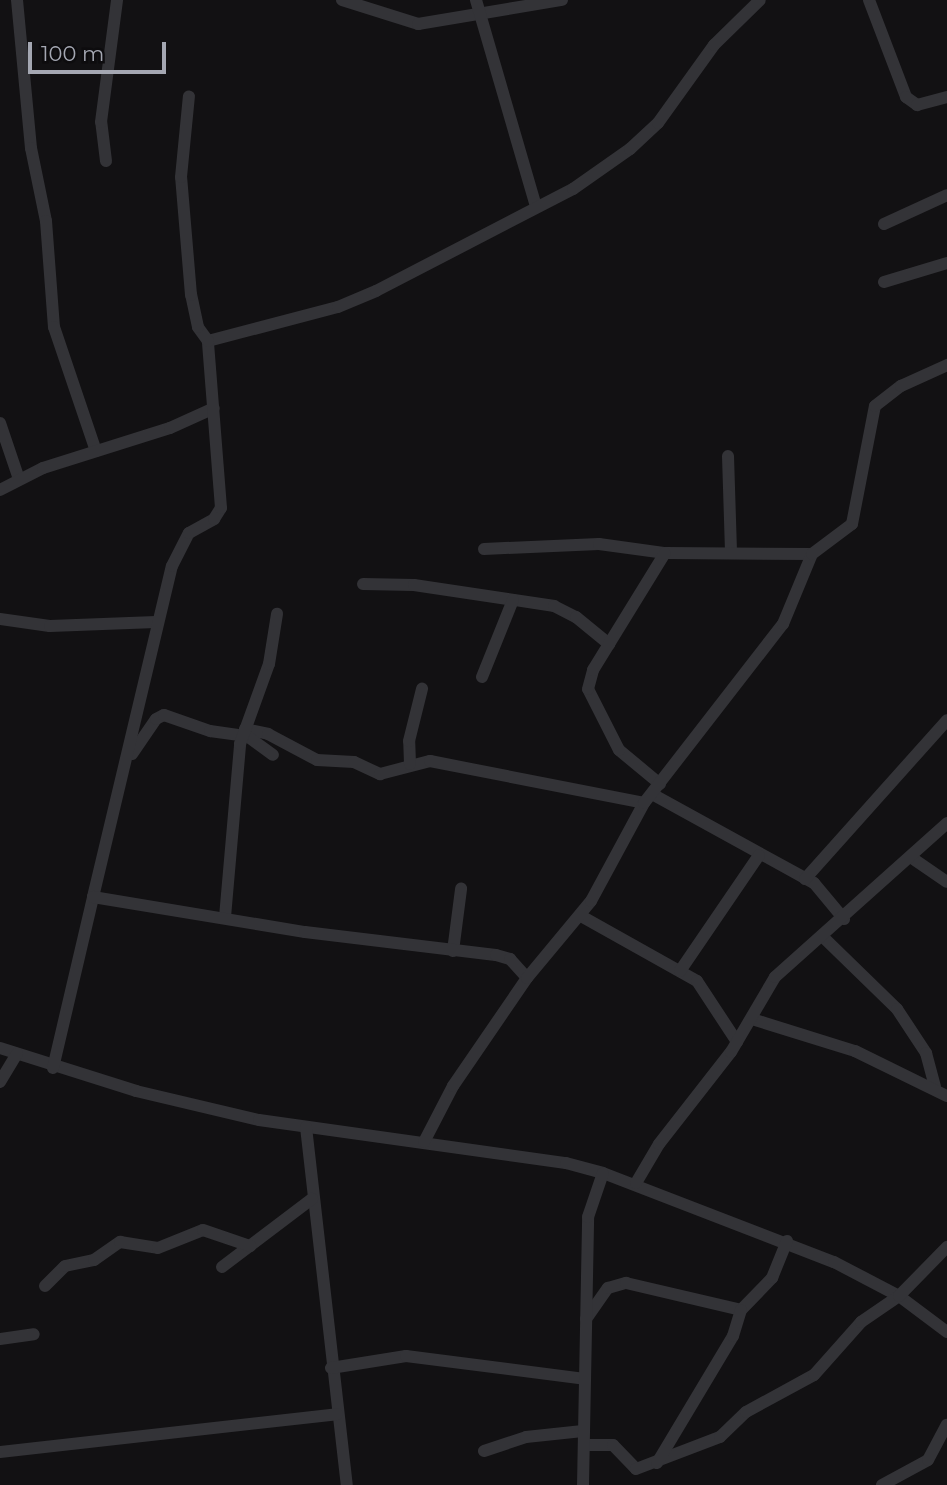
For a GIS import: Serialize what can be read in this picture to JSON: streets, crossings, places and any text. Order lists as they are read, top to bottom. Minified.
{"scale_bar":"100 m"}
